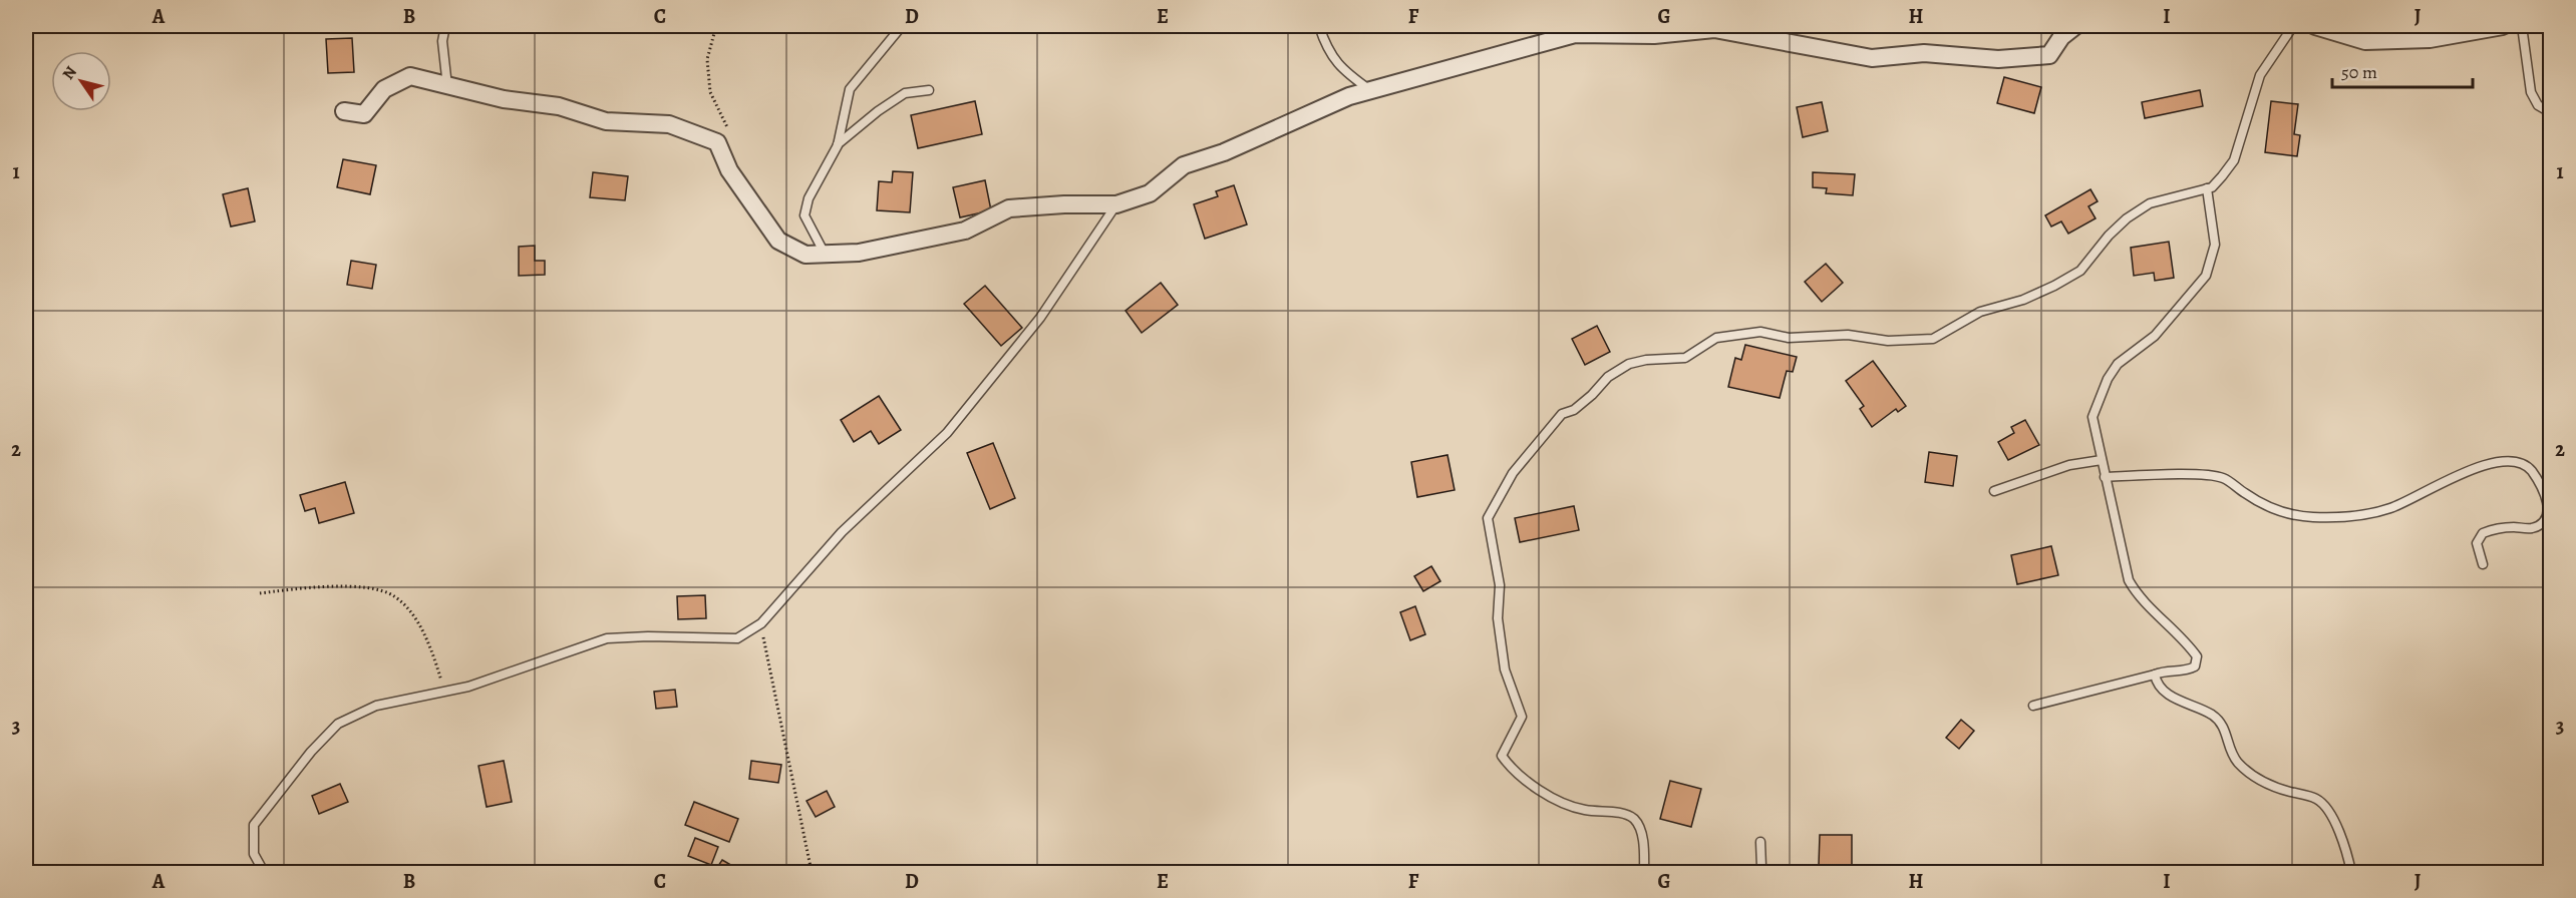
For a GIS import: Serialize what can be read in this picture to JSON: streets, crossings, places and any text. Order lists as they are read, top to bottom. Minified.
{"scale_bar":"50 m","north":"top left","grid":{"columns":["A","B","C","D","E","F","G","H","I","J"],"rows":["1","2","3"]}}
